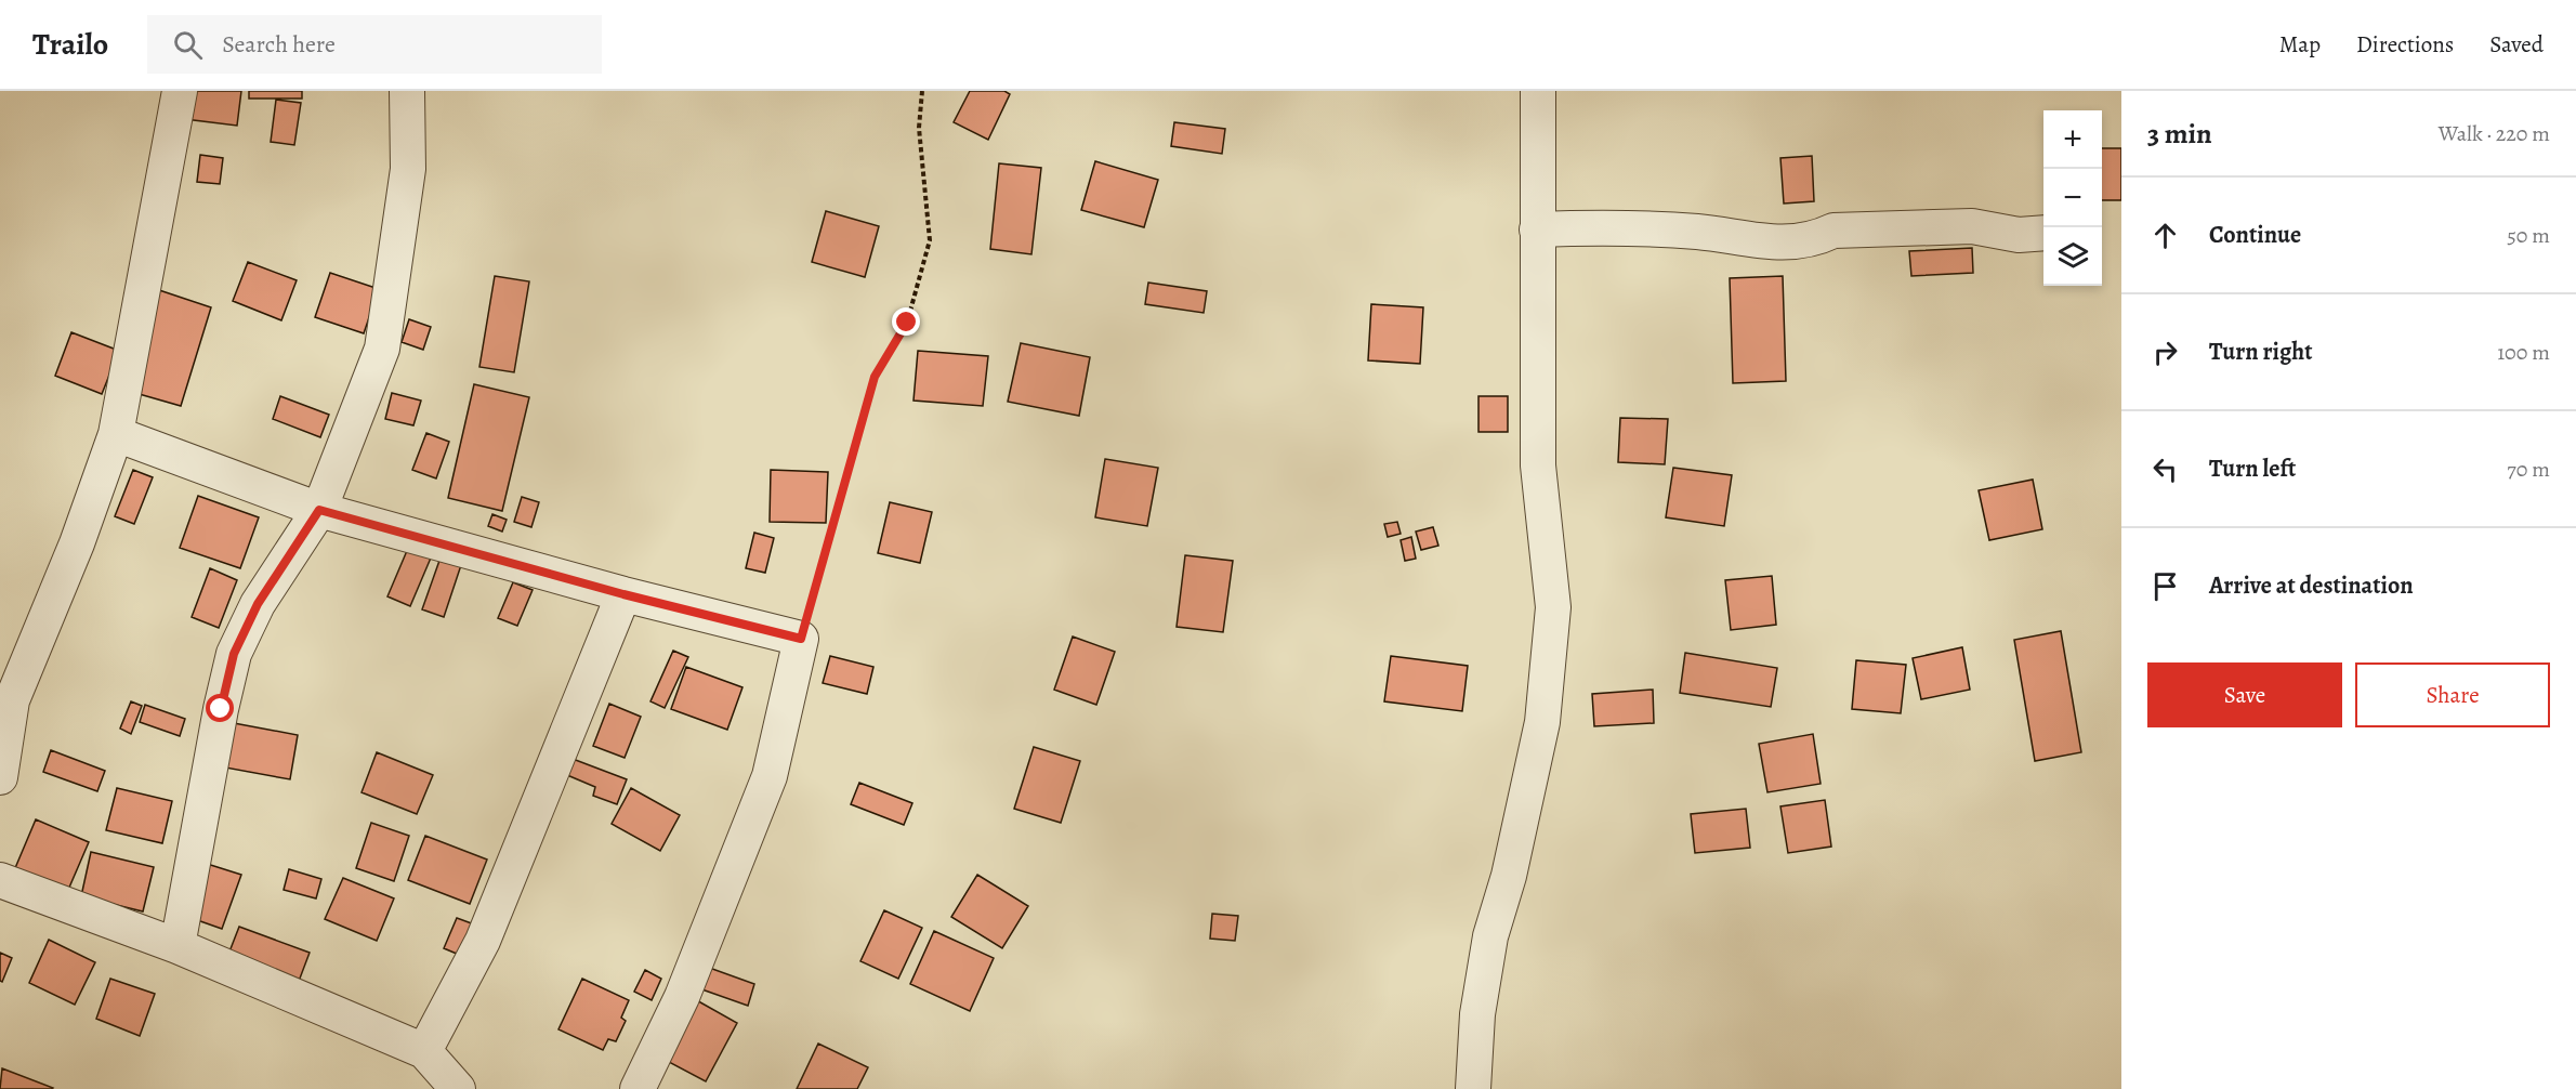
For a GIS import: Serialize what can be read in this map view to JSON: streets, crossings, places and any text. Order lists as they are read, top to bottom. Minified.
{"page":{"header":"Trailo","search":"Search here","nav":["Map","Directions","Saved"],"heading":["3 min","Walk · 220 m"],"map_buttons":["+","−"],"list":[["Continue","50 m"],["Turn right","100 m"],["Turn left","70 m"],"Arrive at destination"],"buttons":["Save","Share"]}}
